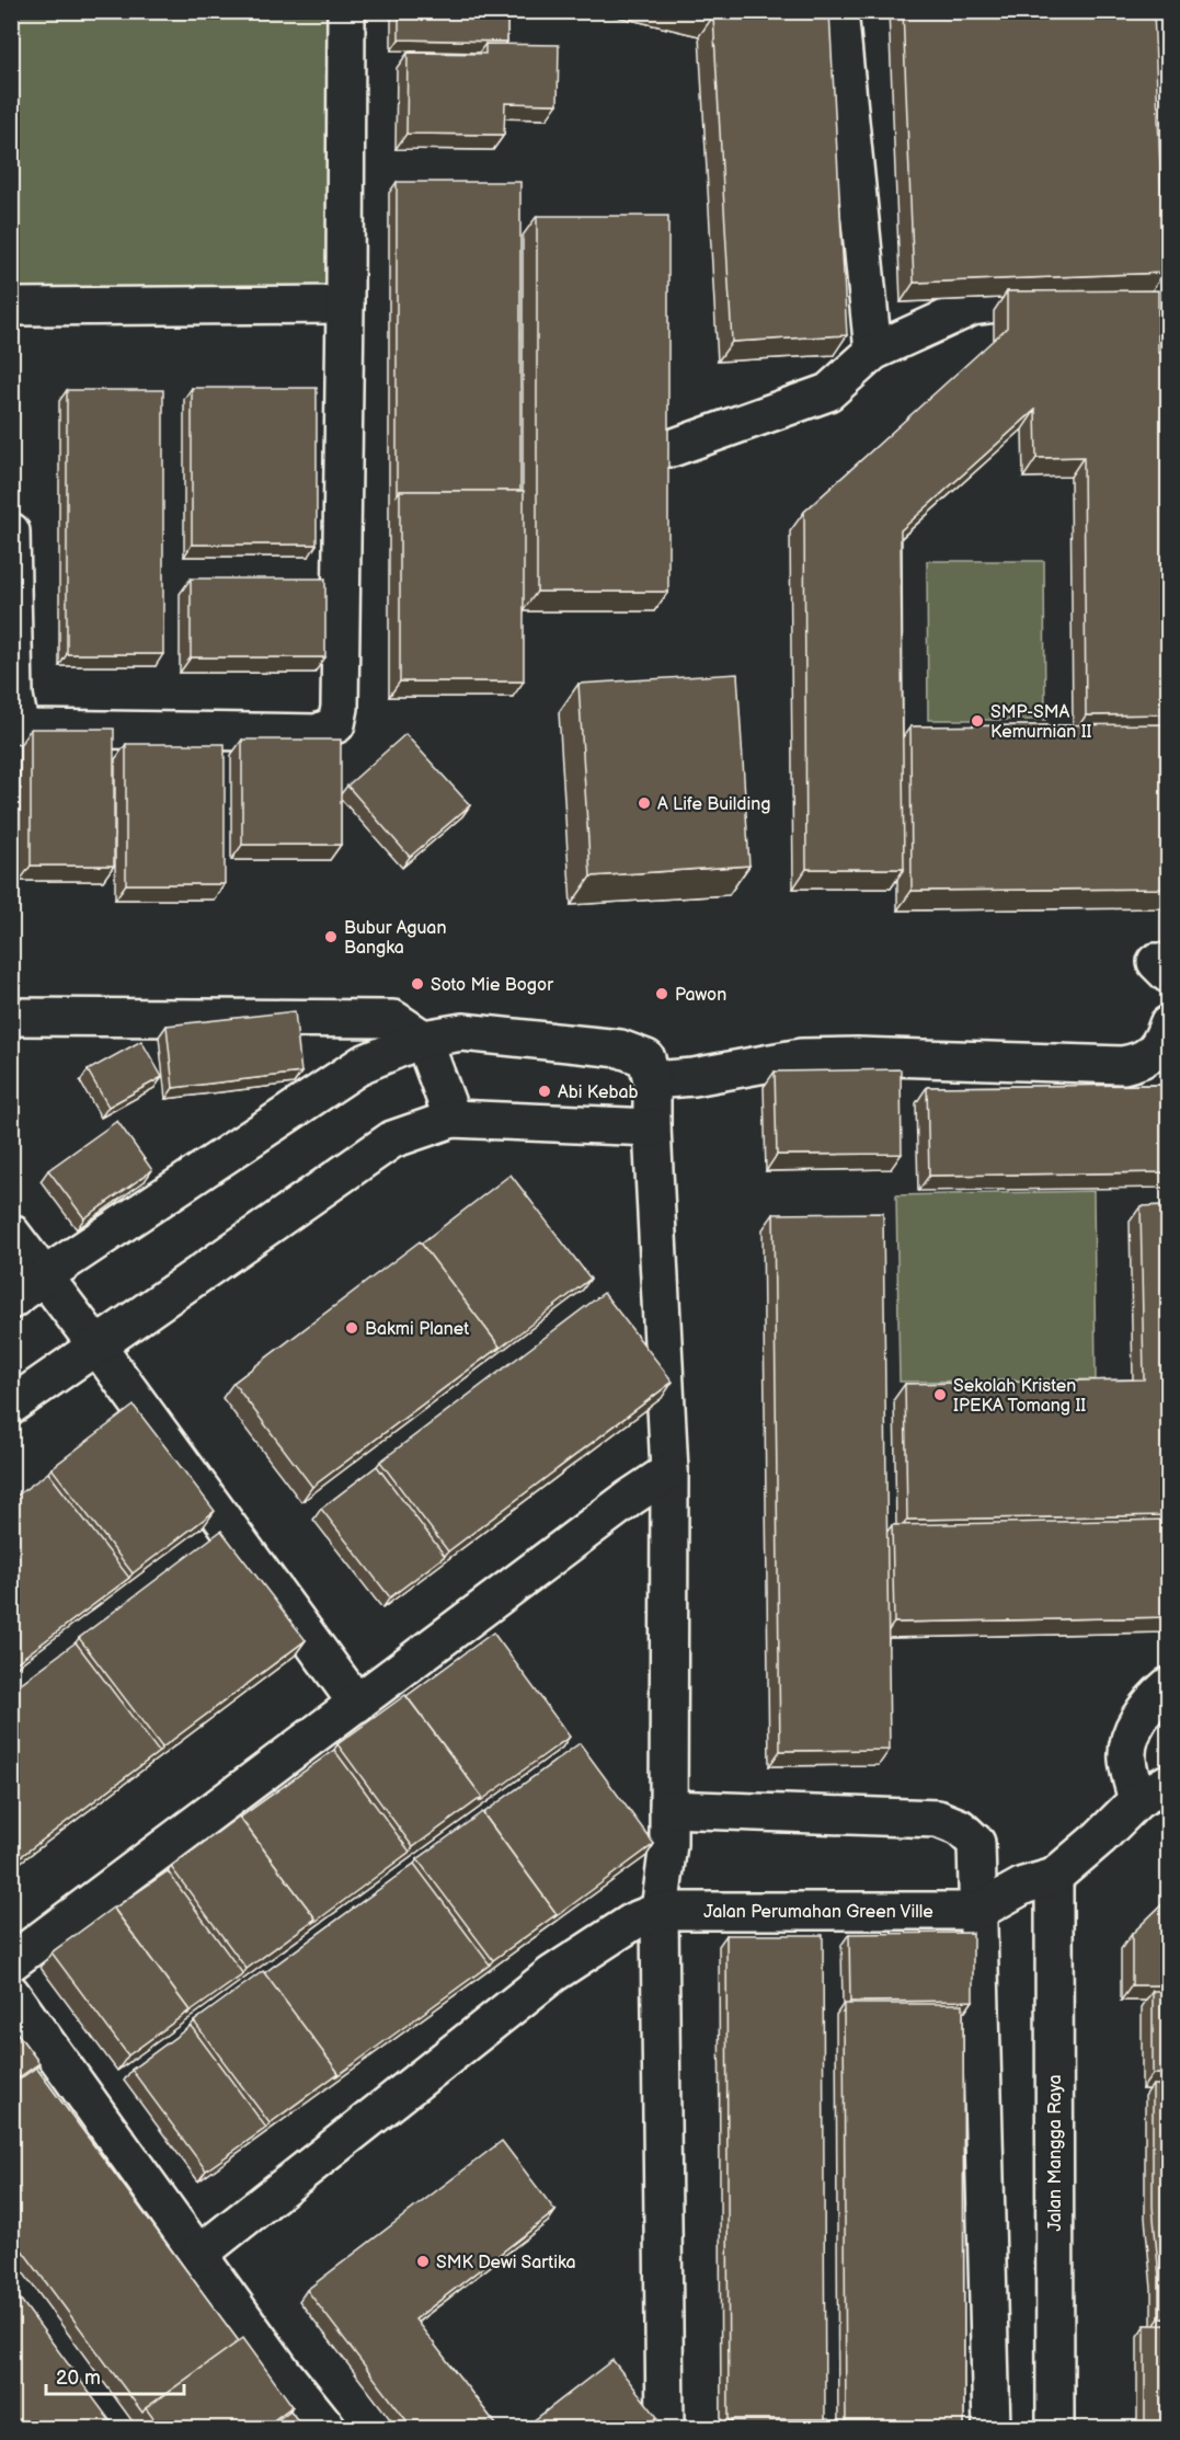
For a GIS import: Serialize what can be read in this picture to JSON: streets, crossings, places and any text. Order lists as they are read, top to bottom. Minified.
{"streets":{"street":["Jalan Perumahan Green Ville","Jalan Mangga Raya"]},"places":["SMP-SMA Kemurnian II","A Life Building","Bubur Aguan Bangka","Soto Mie Bogor","Pawon","Abi Kebab","Bakmi Planet","Sekolah Kristen IPEKA Tomang II","SMK Dewi Sartika"],"scale_bar":"20 m"}
